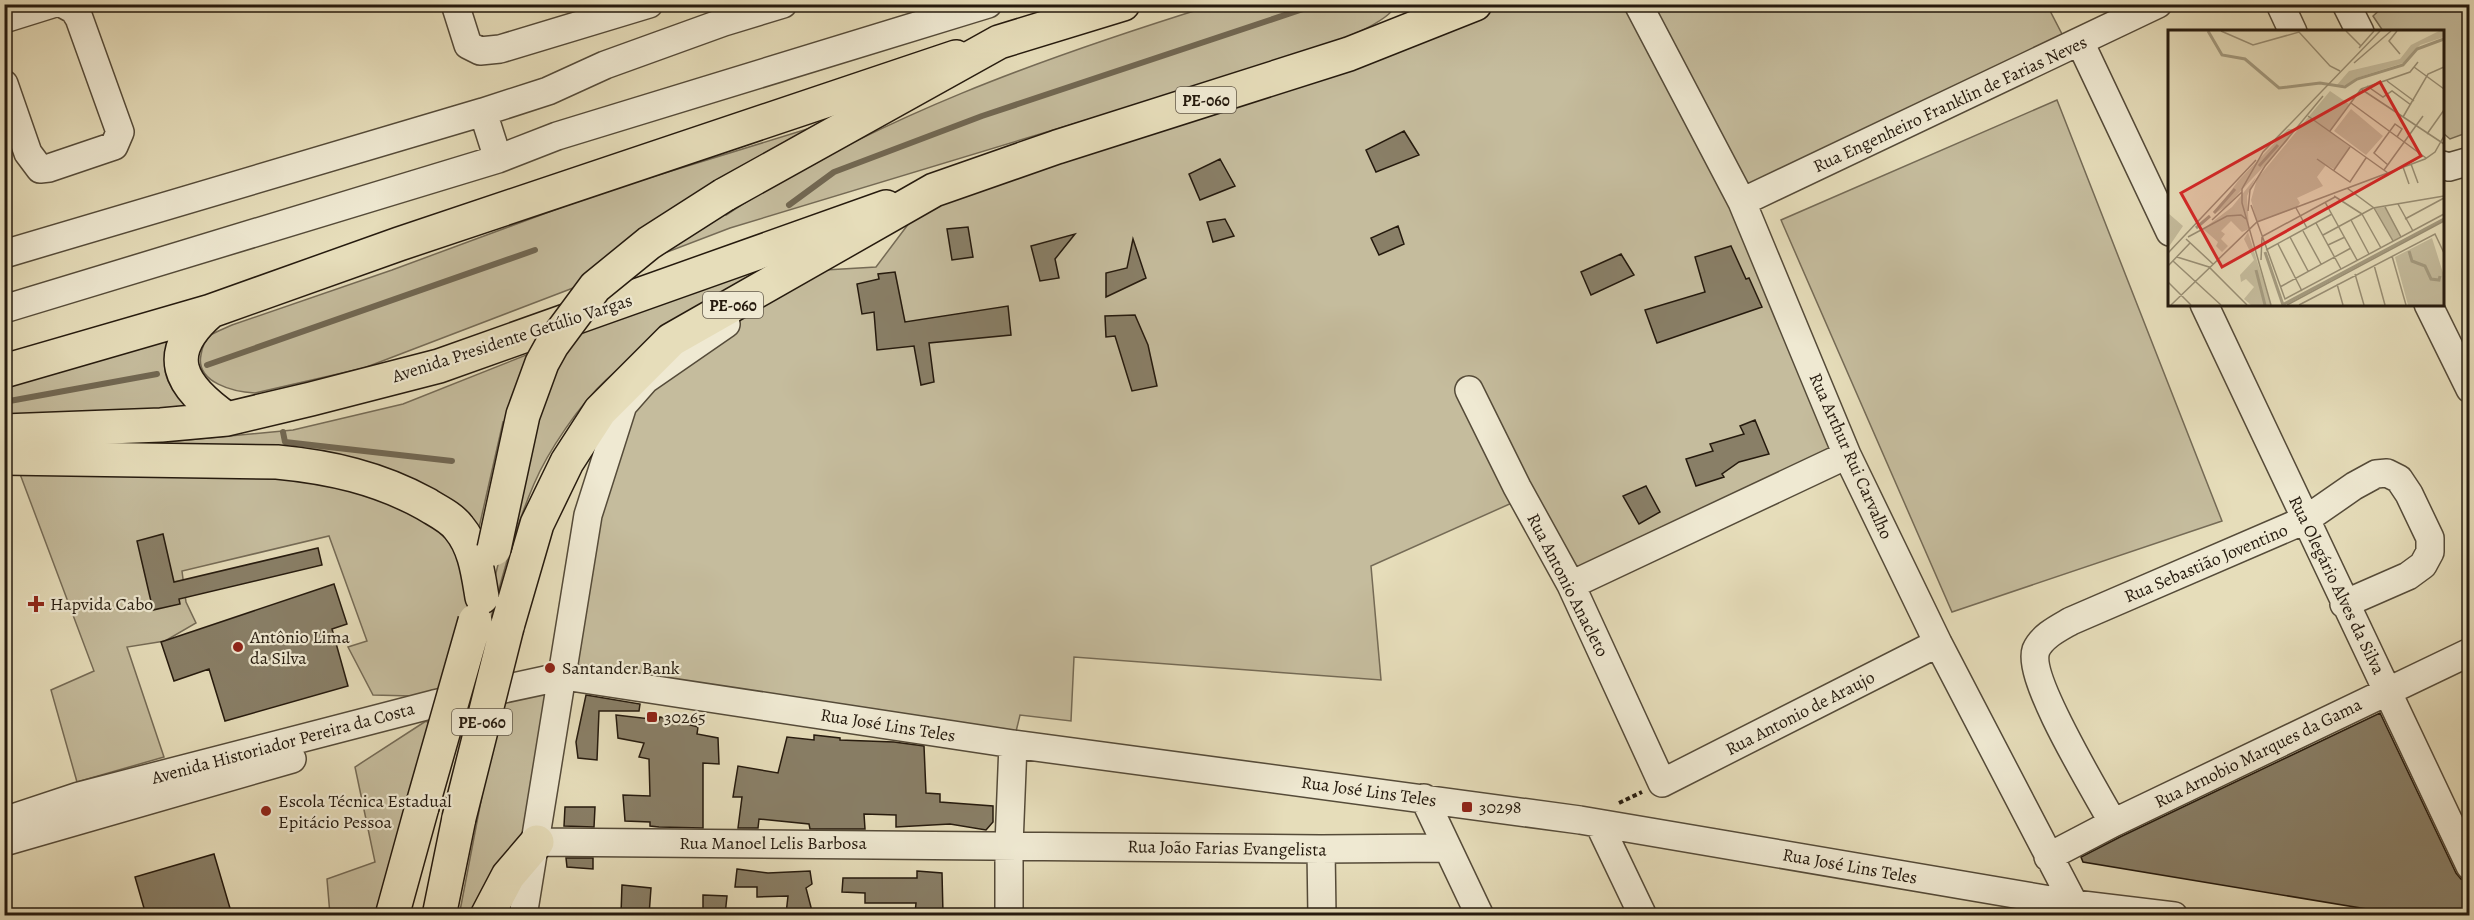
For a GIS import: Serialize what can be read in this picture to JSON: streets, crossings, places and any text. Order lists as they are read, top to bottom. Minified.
{"streets":{"main road":["PE-060","Avenida Presidente Getúlio Vargas"],"street":["Rua Engenheiro Franklin de Farias Neves","Rua Arthur Rui Carvalho","Rua Sebastião Joventino","Rua Antonio Anacleto","Rua Olegário Alves da Silva","Rua Antonio de Araujo","Rua José Lins Teles","Avenida Historiador Pereira da Costa","Rua Arnobio Marques da Gama","Rua Manoel Lelis Barbosa","Rua João Farias Evangelista"]},"crossings":[["PE-060","Avenida Presidente Getúlio Vargas"],["Rua Engenheiro Franklin de Farias Neves","Rua Arthur Rui Carvalho"],["Rua Arthur Rui Carvalho","Rua Antonio de Araujo"],["Rua Arthur Rui Carvalho","Rua José Lins Teles"],["Rua Arthur Rui Carvalho","Rua Arnobio Marques da Gama"],["Rua Sebastião Joventino","Rua Olegário Alves da Silva"],["Rua Sebastião Joventino","Rua Arnobio Marques da Gama"],["Rua Antonio Anacleto","Rua Antonio de Araujo"],["Rua Olegário Alves da Silva","Rua Arnobio Marques da Gama"],["Rua José Lins Teles","Avenida Historiador Pereira da Costa"],["Rua Manoel Lelis Barbosa","Rua João Farias Evangelista"]],"places":{"health":["Hapvida Cabo"],"other":["Antônio Lima da Silva","Santander Bank","Escola Técnica Estadual Epitácio Pessoa"],"transit":["30265","30298"]}}
